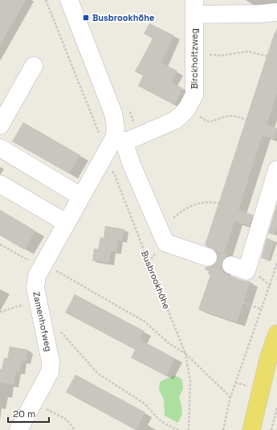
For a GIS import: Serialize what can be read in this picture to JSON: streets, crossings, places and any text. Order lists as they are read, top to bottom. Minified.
{"streets":{"street":["Birckholtzweg","Zamenhofweg"],"path":["Busbrookhöhe"]},"crossings":[["Birckholtzweg","Busbrookhöhe"],["Birckholtzweg","Zamenhofweg"],["Busbrookhöhe","Zamenhofweg"]],"places":{"transit":["Busbrookhöhe"]},"scale_bar":"20 m"}
